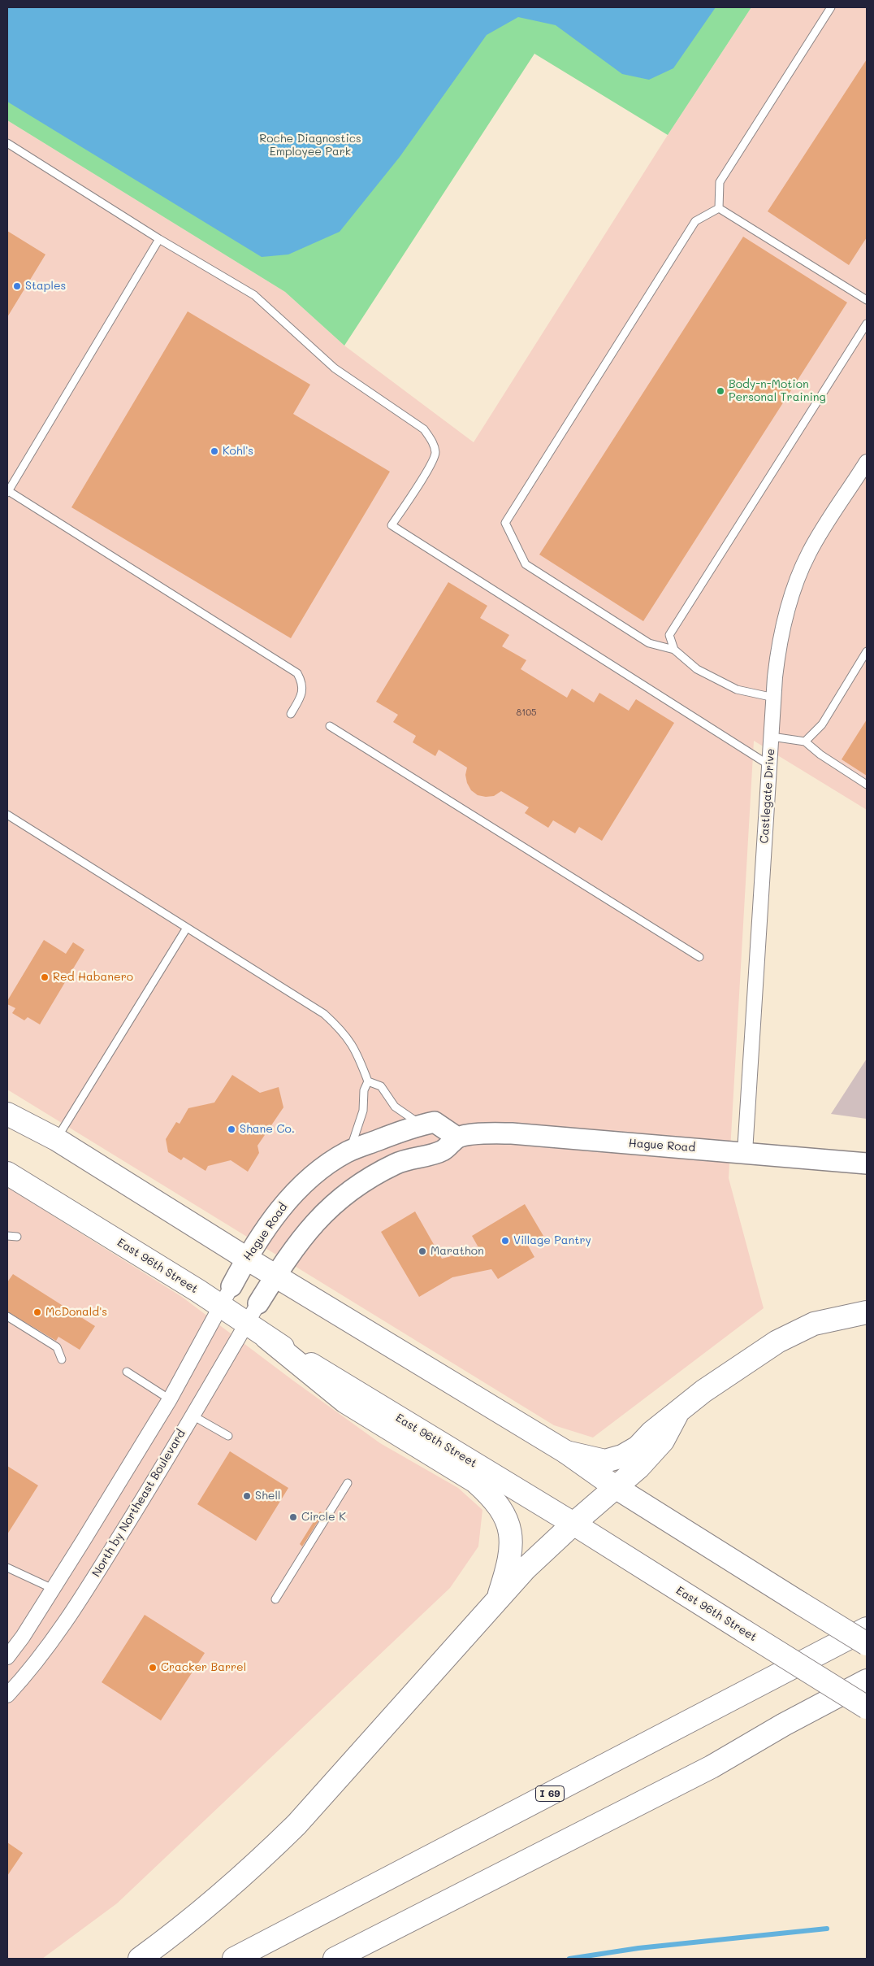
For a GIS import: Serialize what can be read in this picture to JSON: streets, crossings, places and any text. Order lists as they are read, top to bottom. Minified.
{"streets":{"main road":["East 96th Street","I 69"],"street":["Castlegate Drive","Hague Road","North by Northeast Boulevard"]},"crossings":[["Castlegate Drive","Hague Road"],["East 96th Street","North by Northeast Boulevard"]],"parks":["Roche Diagnostics Employee Park"],"places":["Staples","Body-n-Motion Personal Training","Kohl's","Red Habanero","Shane Co.","Village Pantry","Marathon","McDonald's","Shell","Circle K","Cracker Barrel"],"house_numbers":["8105"]}
